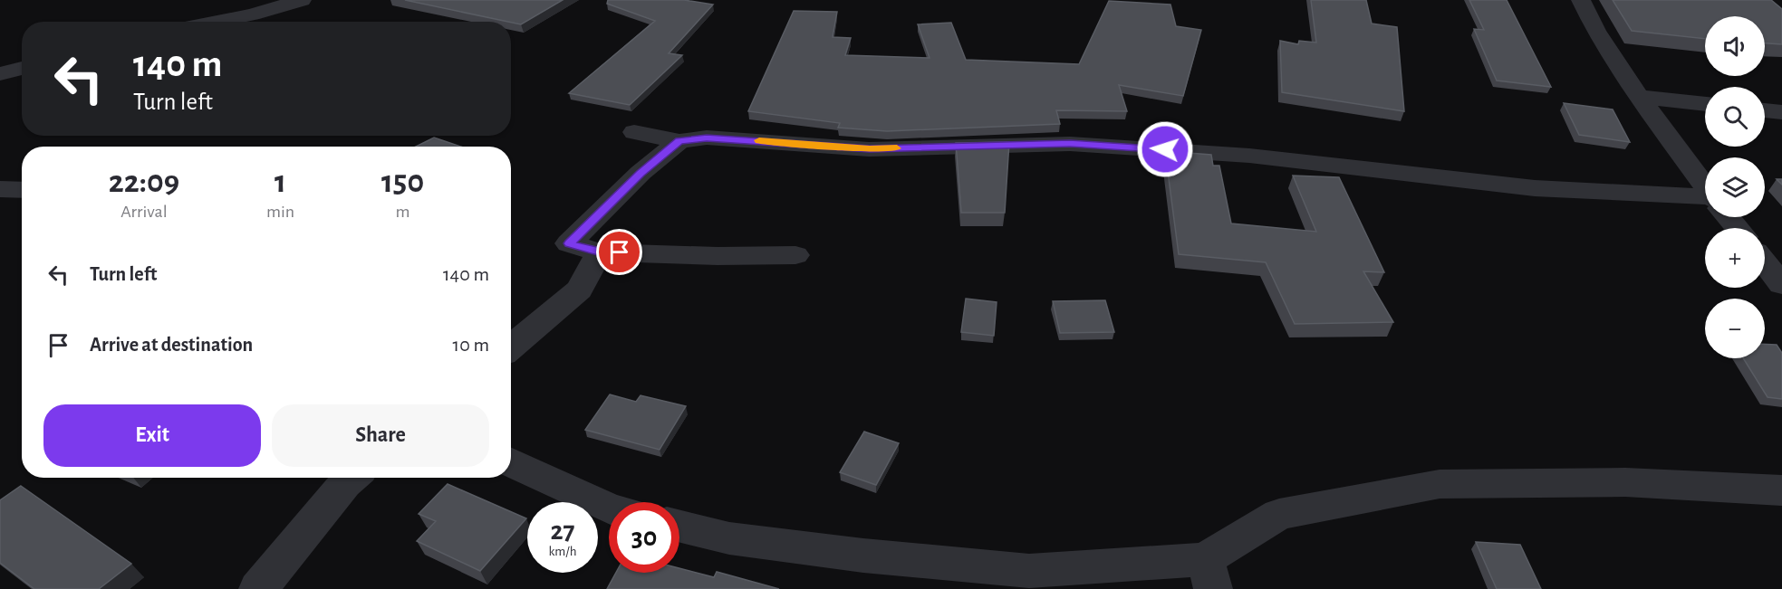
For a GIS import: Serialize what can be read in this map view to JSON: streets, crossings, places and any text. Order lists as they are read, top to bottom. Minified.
{"page":{"map_buttons":["+","−"],"turn":["140 m","Turn left"],"eta":["22:09","Arrival","1","min","150","m"],"list":[{"name":"Turn left","value":"140 m"},{"name":"Arrive at destination","value":"10 m"}],"buttons":["Exit","Share"],"speed":"27 km/h","limit":"30"}}
